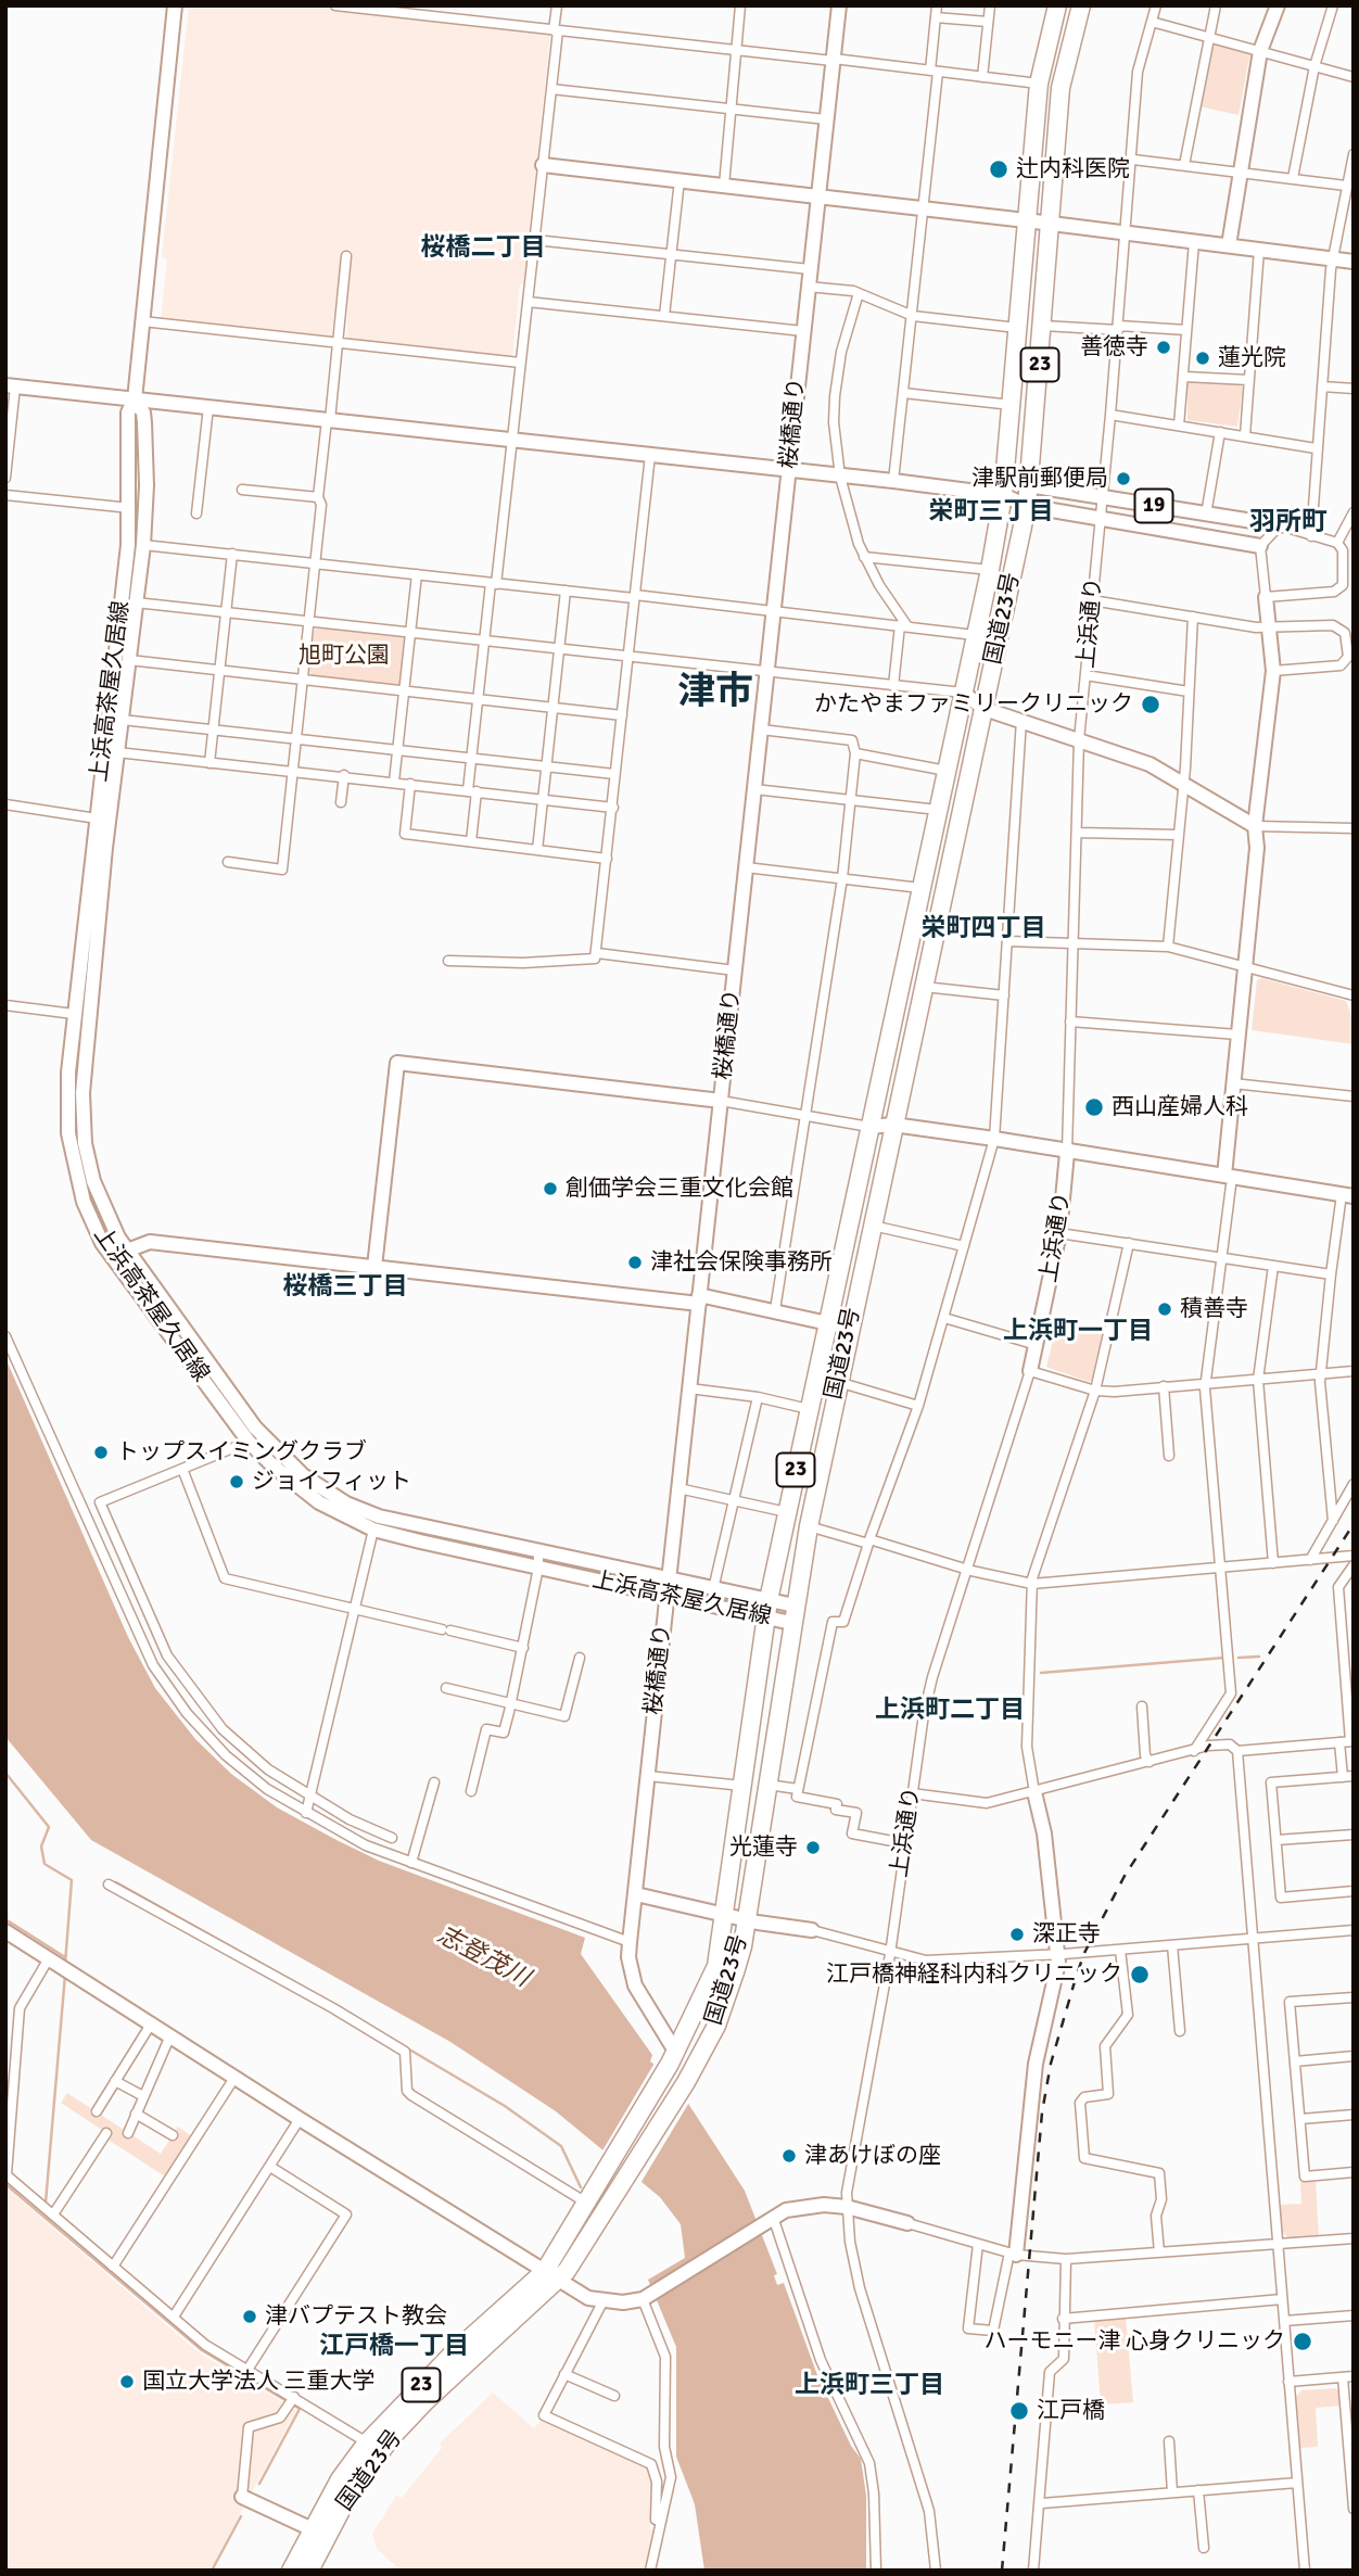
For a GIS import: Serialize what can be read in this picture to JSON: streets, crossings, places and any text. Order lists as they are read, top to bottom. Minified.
{"streets":{"highway":["23","国道23号"],"street":["桜橋通り","19","上浜通り","上浜高茶屋久居線"]},"crossings":[["桜橋通り","国道23号"],["桜橋通り","上浜高茶屋久居線"],["19","国道23号"],["19","上浜通り"],["国道23号","上浜高茶屋久居線"]],"districts":["桜橋二丁目","栄町三丁目","羽所町","津市","栄町四丁目","桜橋三丁目","上浜町一丁目","上浜町二丁目","江戸橋一丁目","上浜町三丁目"],"water":["志登茂川"],"parks":["旭町公園"],"places":["辻内科医院","善徳寺","蓮光院","津駅前郵便局","かたやまファミリークリニック","西山産婦人科","創価学会三重文化会館","津社会保険事務所","積善寺","トップスイミングクラブ","ジョイフィット","光蓮寺","深正寺","江戸橋神経科内科クリニック","津あけぼの座","津バプテスト教会","ハーモニー津 心身クリニック","国立大学法人 三重大学","江戸橋"]}
